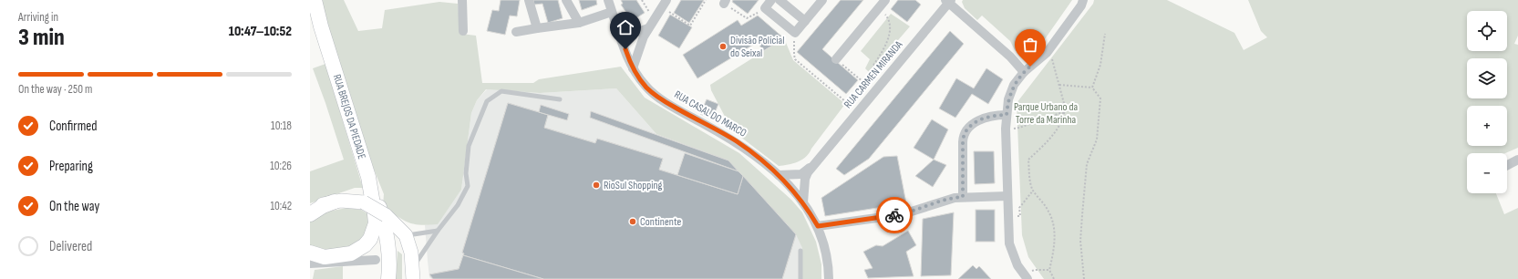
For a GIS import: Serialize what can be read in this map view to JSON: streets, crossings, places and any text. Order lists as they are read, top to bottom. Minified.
{"streets":{"main road":["RUA BREJOS DA PIEDADE"],"street":["RUA CARMEN MIRANDA","RUA CASAL DO MARCO"]},"crossings":[["RUA CARMEN MIRANDA","RUA CASAL DO MARCO"]],"parks":["Parque Urbano da Torre da Marinha"],"places":["Divisão Policial do Seixal","RioSul Shopping","Continente"],"page":{"heading":["3 min","Arriving in","10:47–10:52"],"map_buttons":["+","−"],"bar":"On the way · 250 m","list":[["Confirmed","10:18"],["Preparing","10:26"],["On the way","10:42"],"Delivered"]}}
